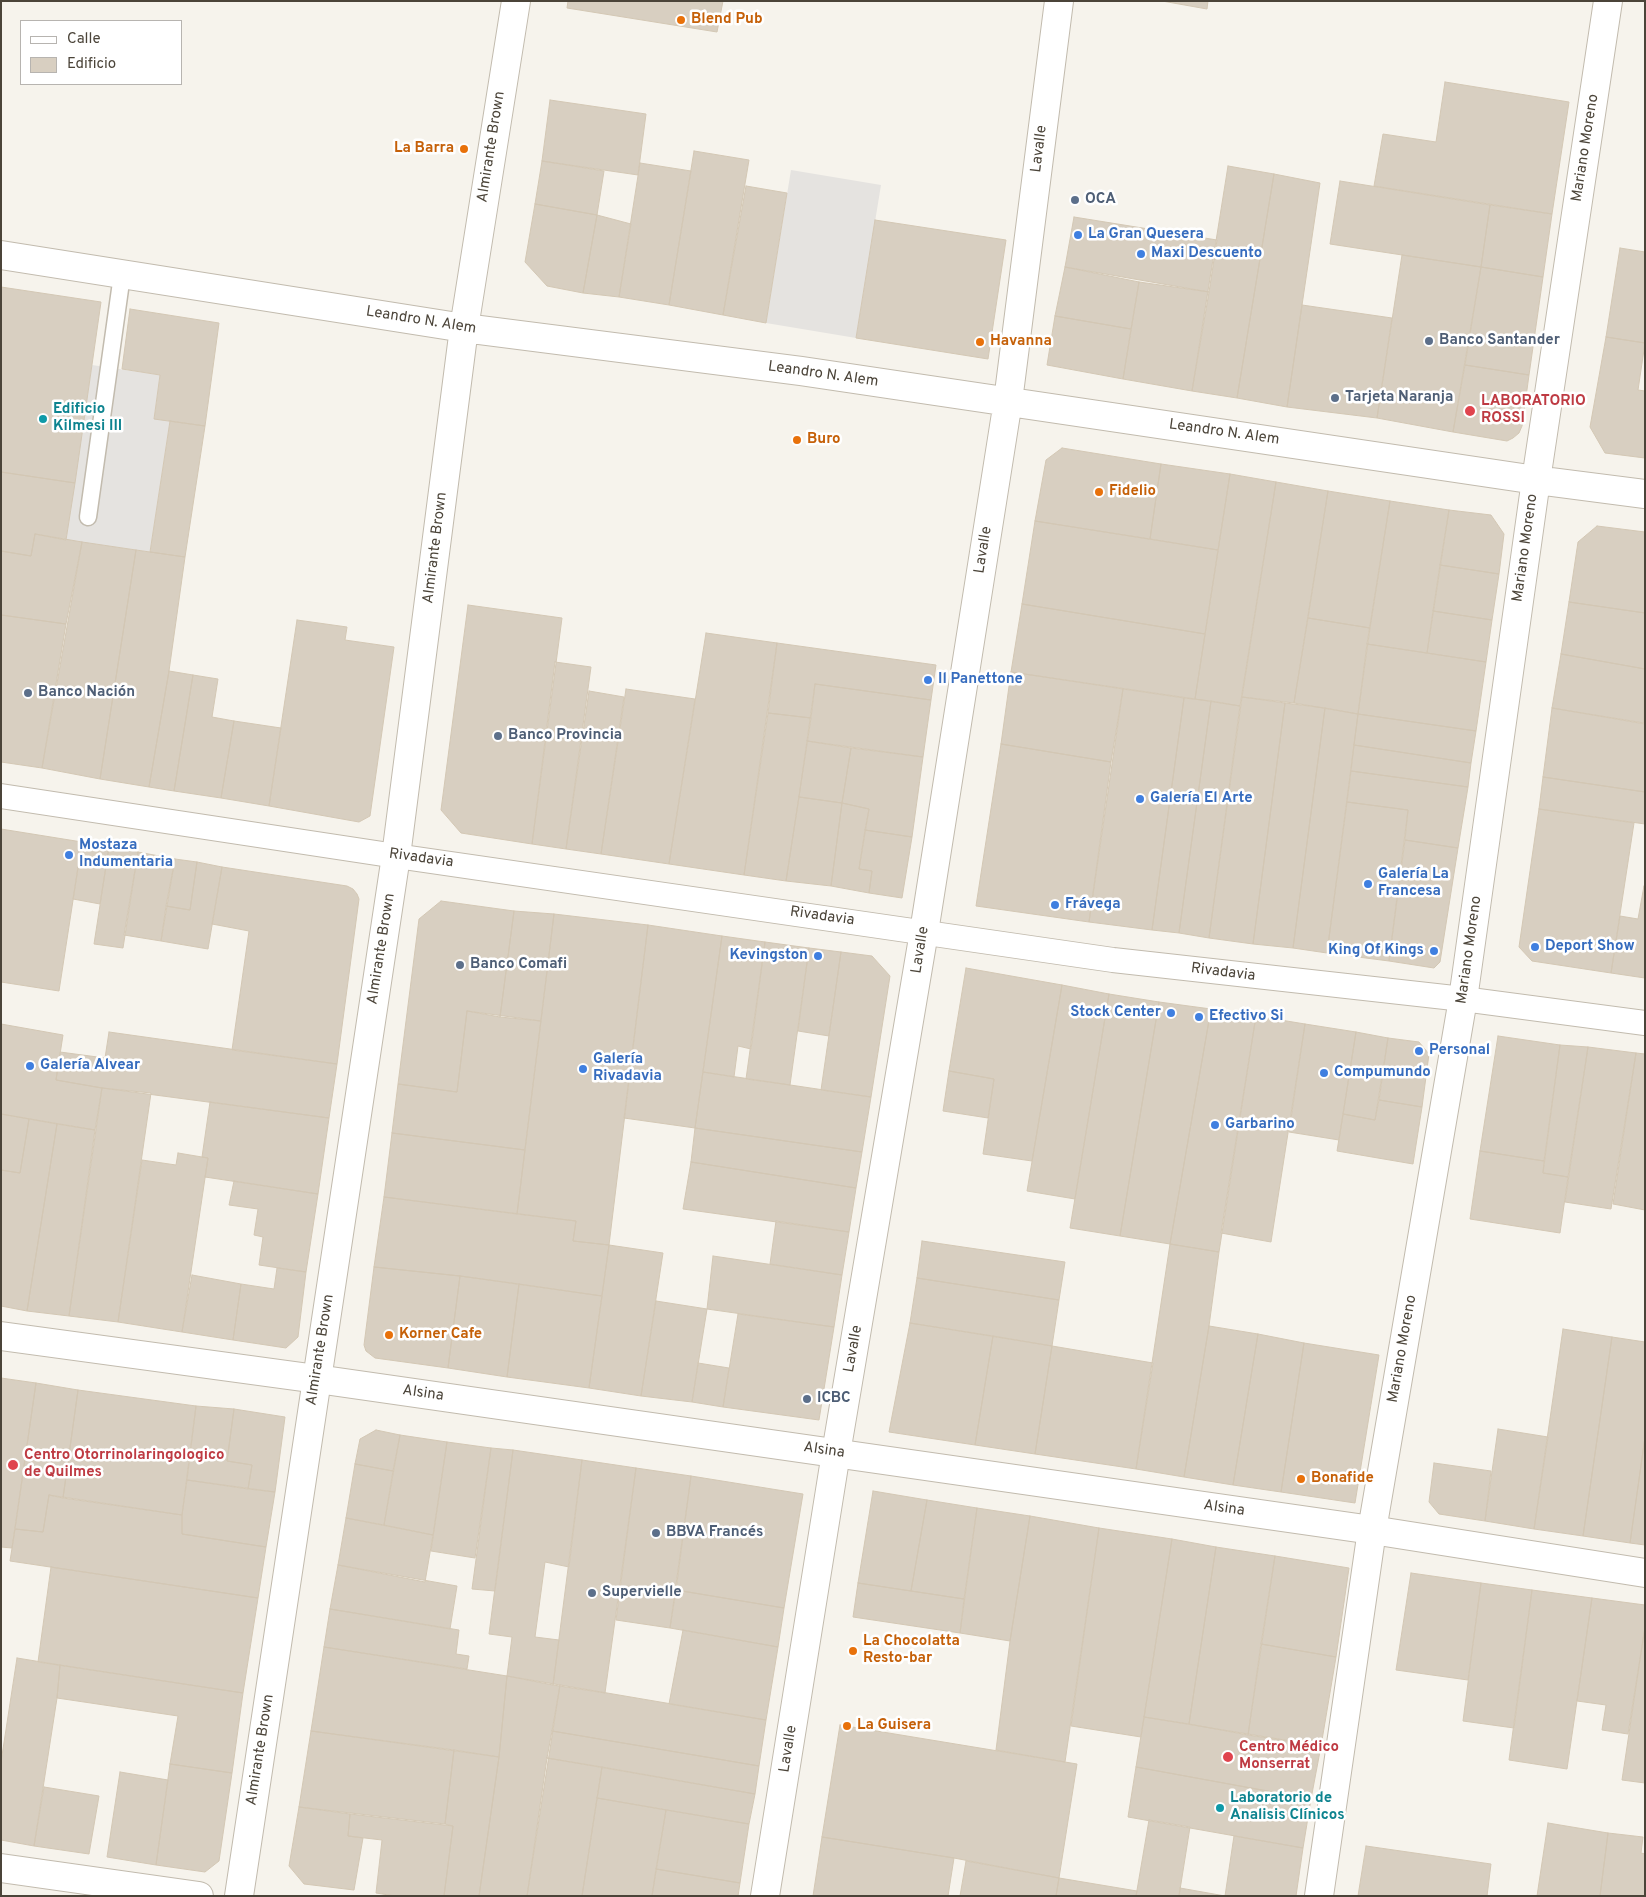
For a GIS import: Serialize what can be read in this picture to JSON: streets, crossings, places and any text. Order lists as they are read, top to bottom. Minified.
{"streets":{"street":["Almirante Brown","Mariano Moreno","Lavalle","Leandro N. Alem","Rivadavia","Alsina"]},"crossings":[["Almirante Brown","Leandro N. Alem"],["Almirante Brown","Rivadavia"],["Almirante Brown","Alsina"],["Mariano Moreno","Leandro N. Alem"],["Mariano Moreno","Rivadavia"],["Mariano Moreno","Alsina"],["Lavalle","Leandro N. Alem"],["Lavalle","Rivadavia"],["Lavalle","Alsina"]],"places":["Blend Pub","La Barra","OCA","La Gran Quesera","Maxi Descuento","Banco Santander","Havanna","Tarjeta Naranja","LABORATORIO ROSSI","Edificio Kilmesi III","Buro","Fidelio","Il Panettone","Banco Nación","Banco Provincia","Galería El Arte","Mostaza Indumentaria","Galería La Francesa","Frávega","Deport Show","King Of Kings","Kevingston","Banco Comafi","Stock Center","Efectivo Si","Personal","Galería Alvear","Galería Rivadavia","Compumundo","Garbarino","Korner Cafe","ICBC","Centro Otorrinolaringologico de Quilmes","Bonafide","BBVA Francés","Supervielle","La Chocolatta Resto-bar","La Guisera","Centro Médico Monserrat","Laboratorio de Analisis Clínicos"],"legend":["Calle","Edificio"]}
